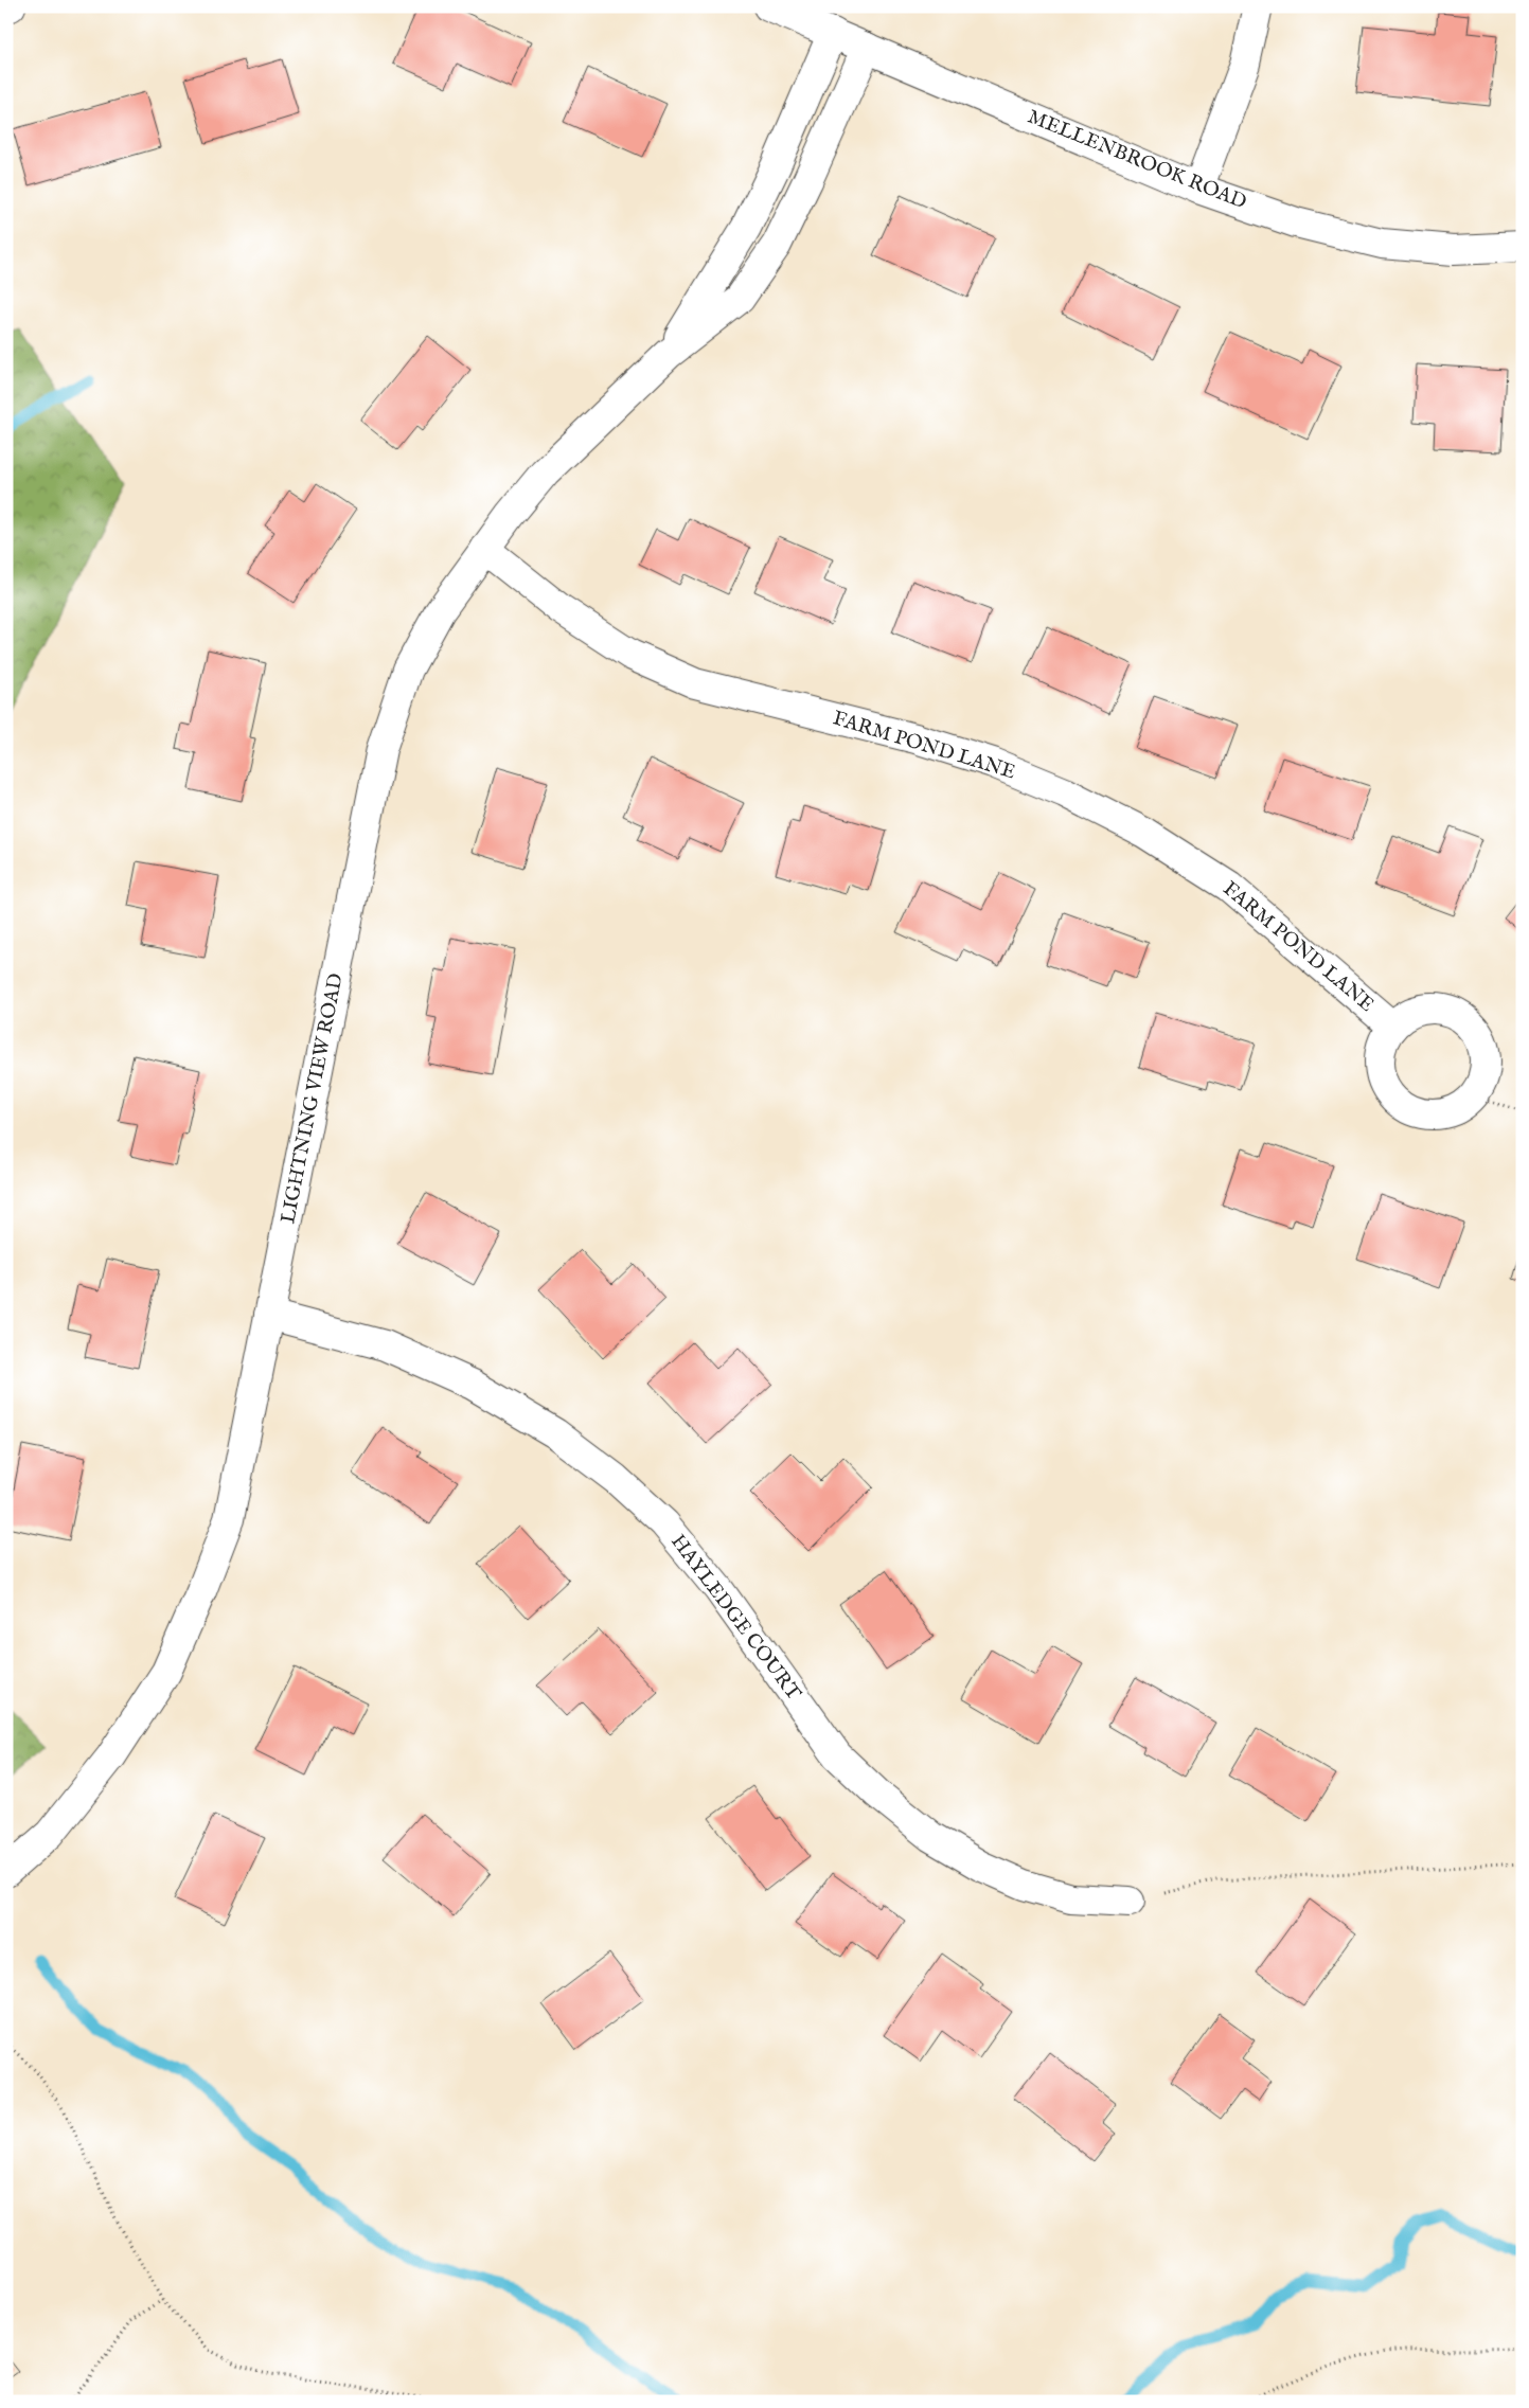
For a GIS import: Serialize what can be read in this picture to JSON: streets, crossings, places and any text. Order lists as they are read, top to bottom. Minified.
{"streets":{"street":["MELLENBROOK ROAD","FARM POND LANE","LIGHTNING VIEW ROAD","HAYLEDGE COURT"]},"crossings":[["MELLENBROOK ROAD","LIGHTNING VIEW ROAD"],["FARM POND LANE","LIGHTNING VIEW ROAD"],["LIGHTNING VIEW ROAD","HAYLEDGE COURT"]]}
